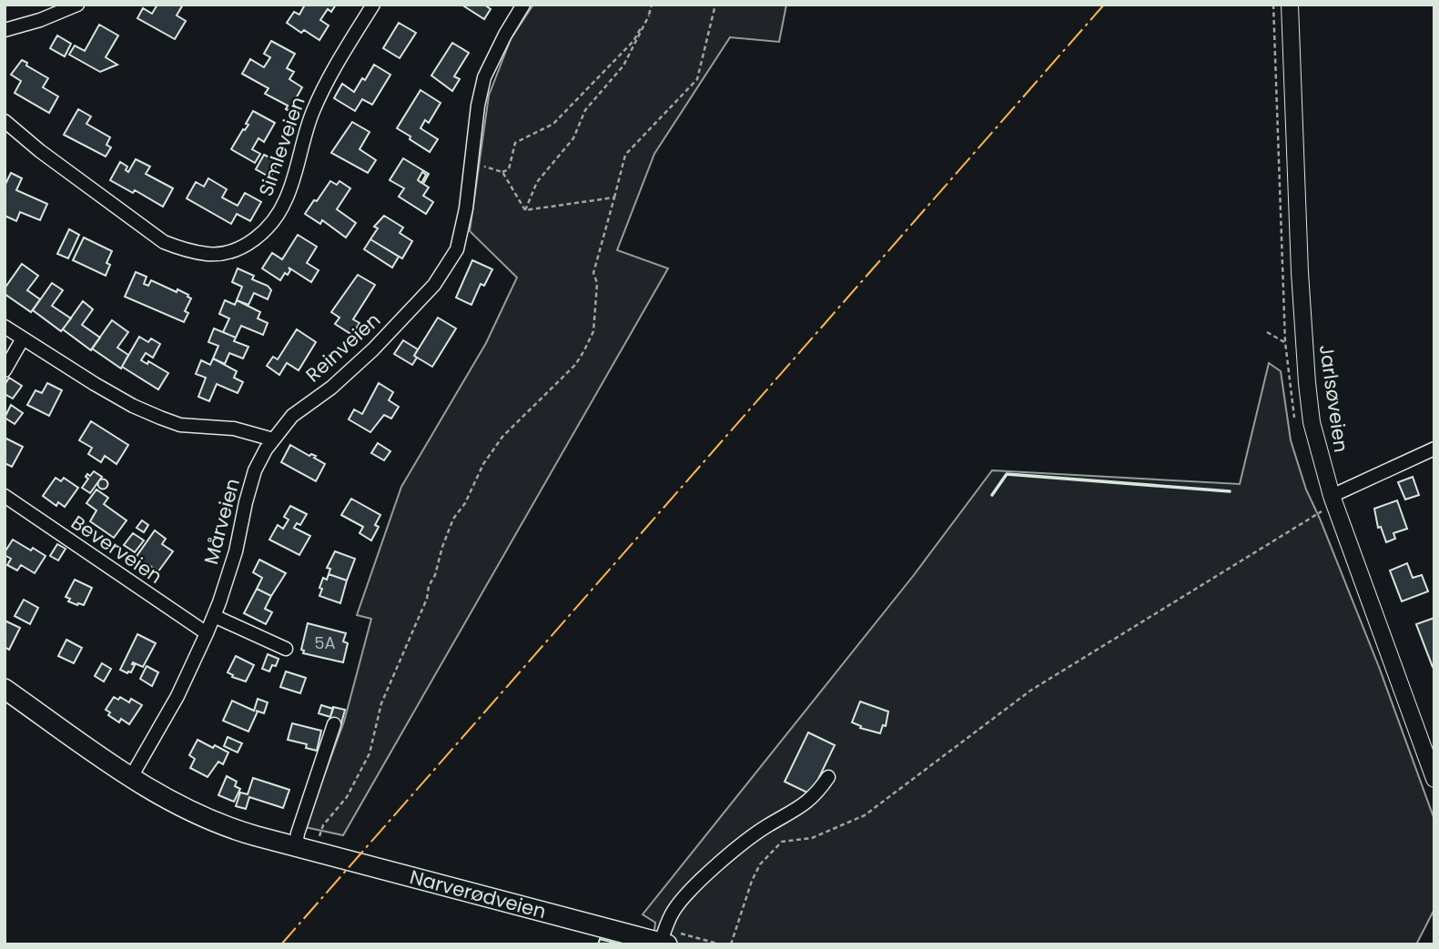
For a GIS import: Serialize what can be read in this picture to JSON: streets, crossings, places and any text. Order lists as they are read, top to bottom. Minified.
{"streets":{"main road":["Narverødveien"],"street":["Simleveien","Reinveien","Jarlsøveien","Mårveien","Beverveien"]},"crossings":[["Reinveien","Mårveien"],["Mårveien","Beverveien"],["Mårveien","Narverødveien"]],"house_numbers":["5A"]}
